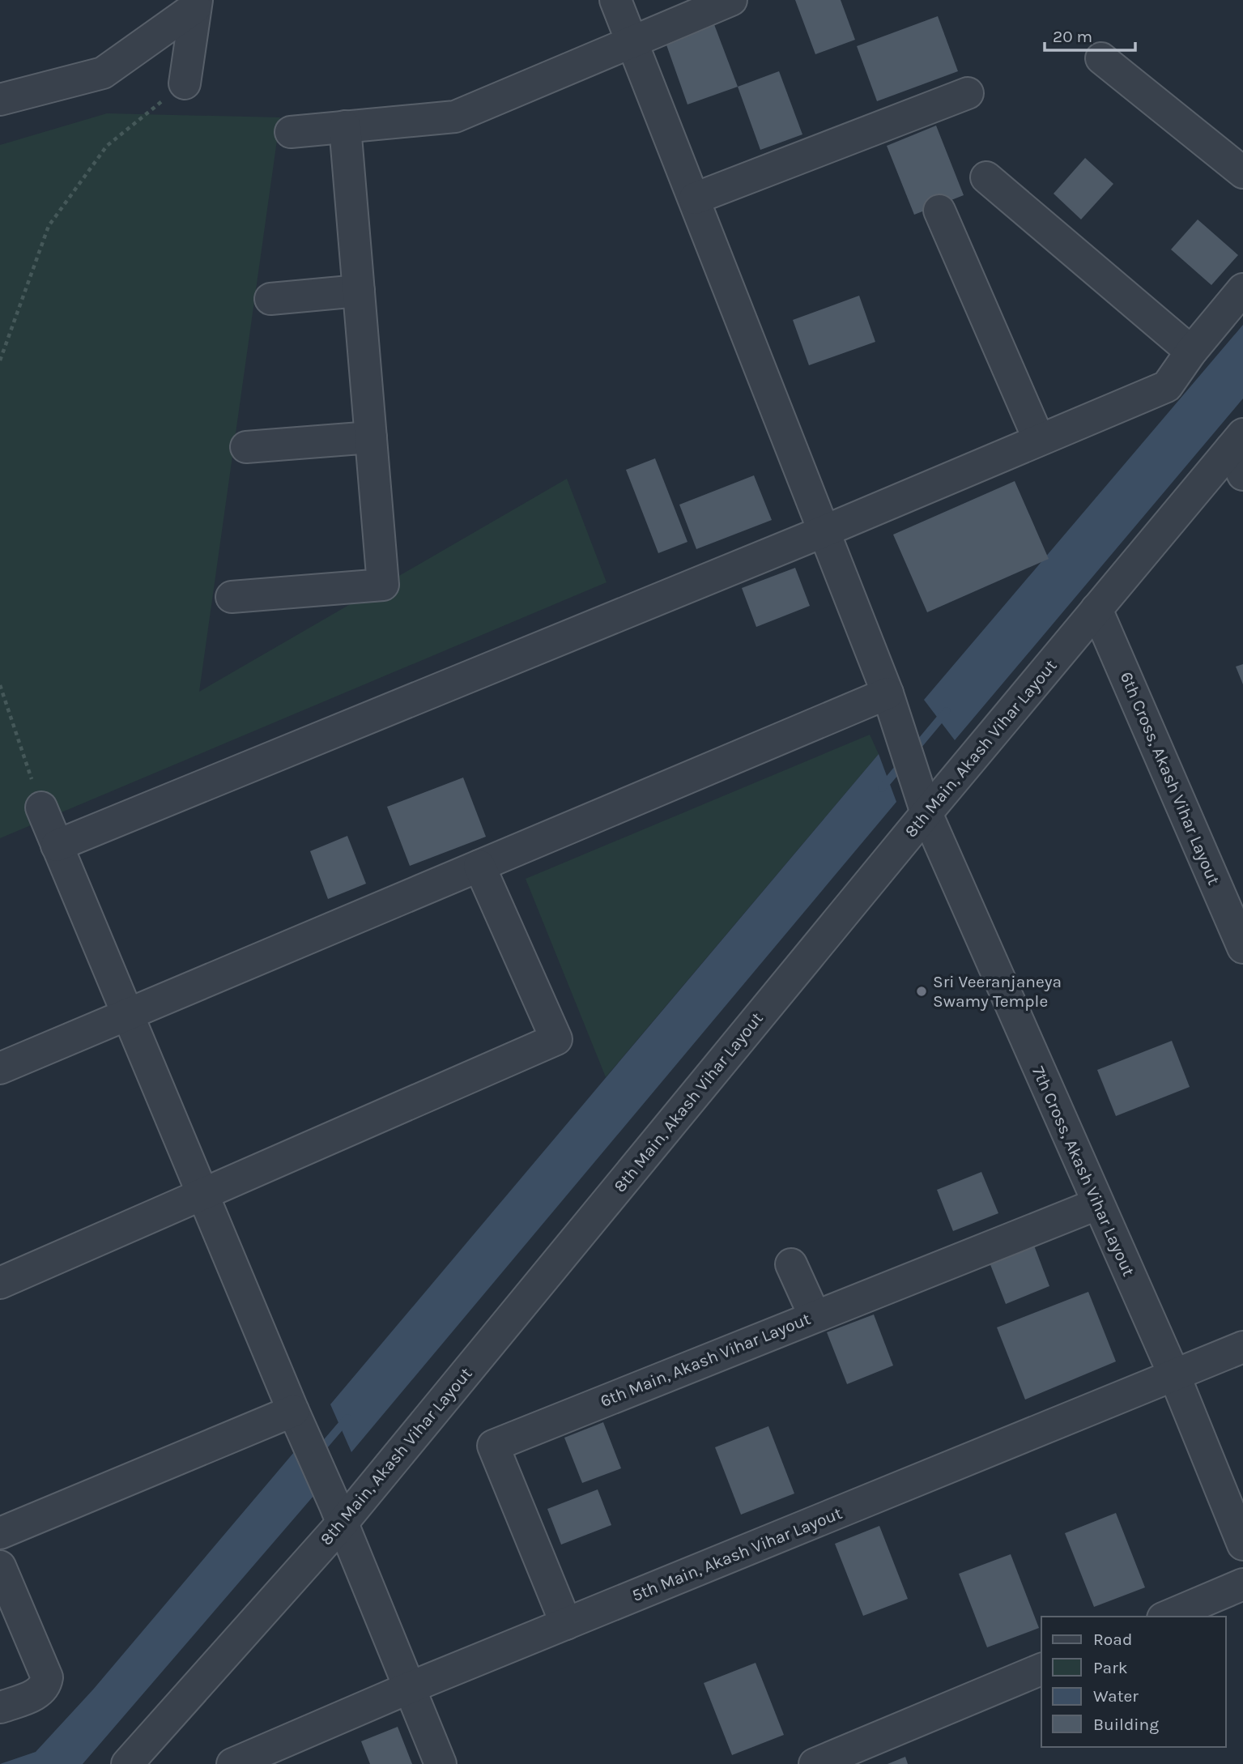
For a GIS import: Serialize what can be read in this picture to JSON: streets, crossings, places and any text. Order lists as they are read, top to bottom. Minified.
{"streets":{"street":["8th Main, Akash Vihar Layout","6th Cross, Akash Vihar Layout","7th Cross, Akash Vihar Layout","6th Main, Akash Vihar Layout","5th Main, Akash Vihar Layout"]},"crossings":[["8th Main, Akash Vihar Layout","6th Cross, Akash Vihar Layout"],["8th Main, Akash Vihar Layout","7th Cross, Akash Vihar Layout"],["7th Cross, Akash Vihar Layout","6th Main, Akash Vihar Layout"],["7th Cross, Akash Vihar Layout","5th Main, Akash Vihar Layout"],["6th Main, Akash Vihar Layout","5th Main, Akash Vihar Layout"]],"places":["Sri Veeranjaneya Swamy Temple"],"legend":["Road","Park","Water","Building"],"scale_bar":"20 m"}
